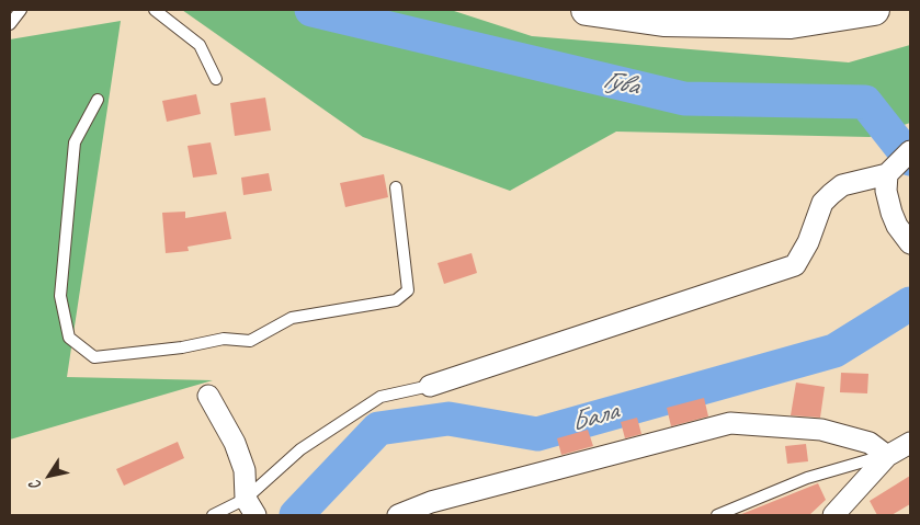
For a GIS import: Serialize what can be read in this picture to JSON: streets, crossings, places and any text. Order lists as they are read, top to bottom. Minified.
{"water":["Гува","Бала"],"north":"bottom left"}
